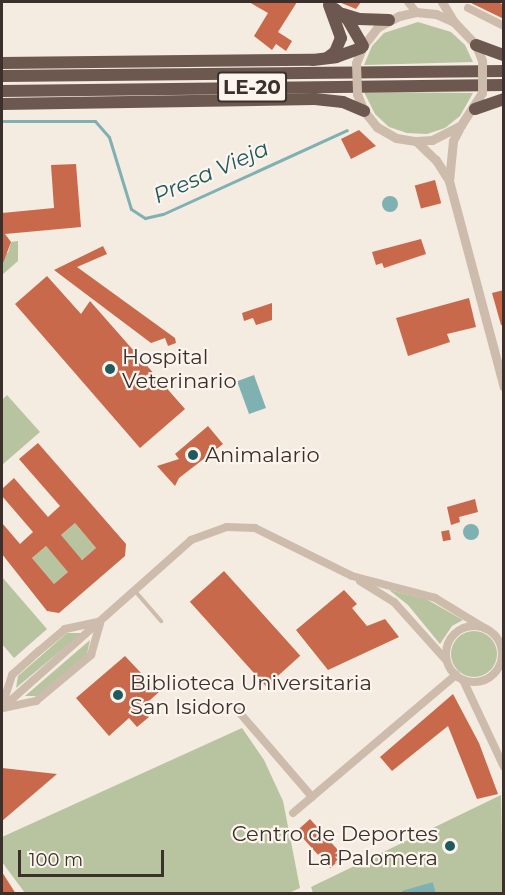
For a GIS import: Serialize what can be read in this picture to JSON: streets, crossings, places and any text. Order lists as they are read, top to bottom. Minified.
{"streets":{"highway":["LE-20"]},"water":["Presa Vieja"],"places":["Hospital Veterinario","Animalario","Biblioteca Universitaria San Isidoro","Centro de Deportes La Palomera"],"scale_bar":"100 m"}
